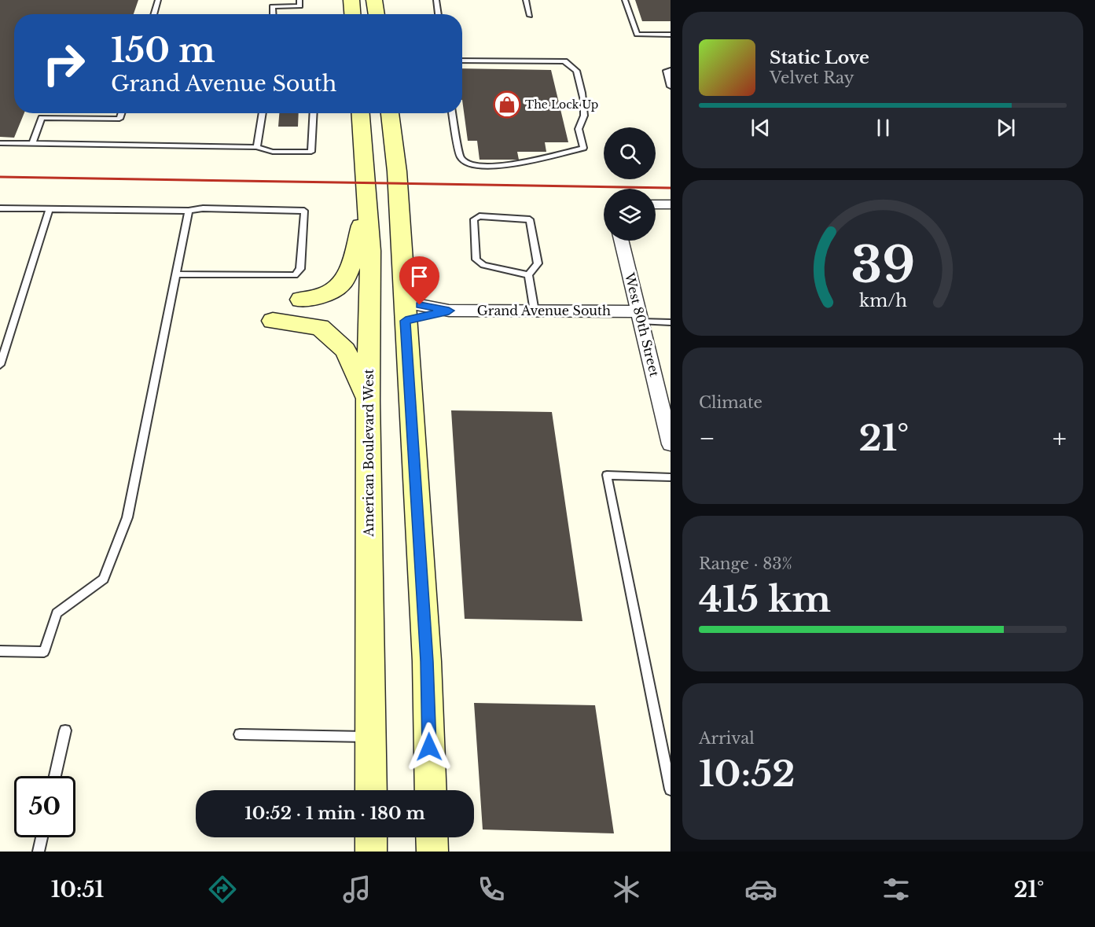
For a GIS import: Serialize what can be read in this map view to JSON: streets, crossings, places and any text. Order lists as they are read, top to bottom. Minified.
{"streets":{"main road":["American Boulevard West"],"street":["Grand Avenue South","West 80th Street"]},"crossings":[["Grand Avenue South","West 80th Street"]],"places":{"shop":["The Lock Up"]},"page":{"turn":["150 m","Grand Avenue South"],"song":["Static Love","Velvet Ray"],"tile":["Climate",["Range · 83%","415 km"],["Arrival","10:52"]],"heat":["−","21°","+"],"limit":"50","trip":"10:52 · 1 min · 180 m","tabs":["10:51","21°"],"gauge":["39","km/h"]}}
